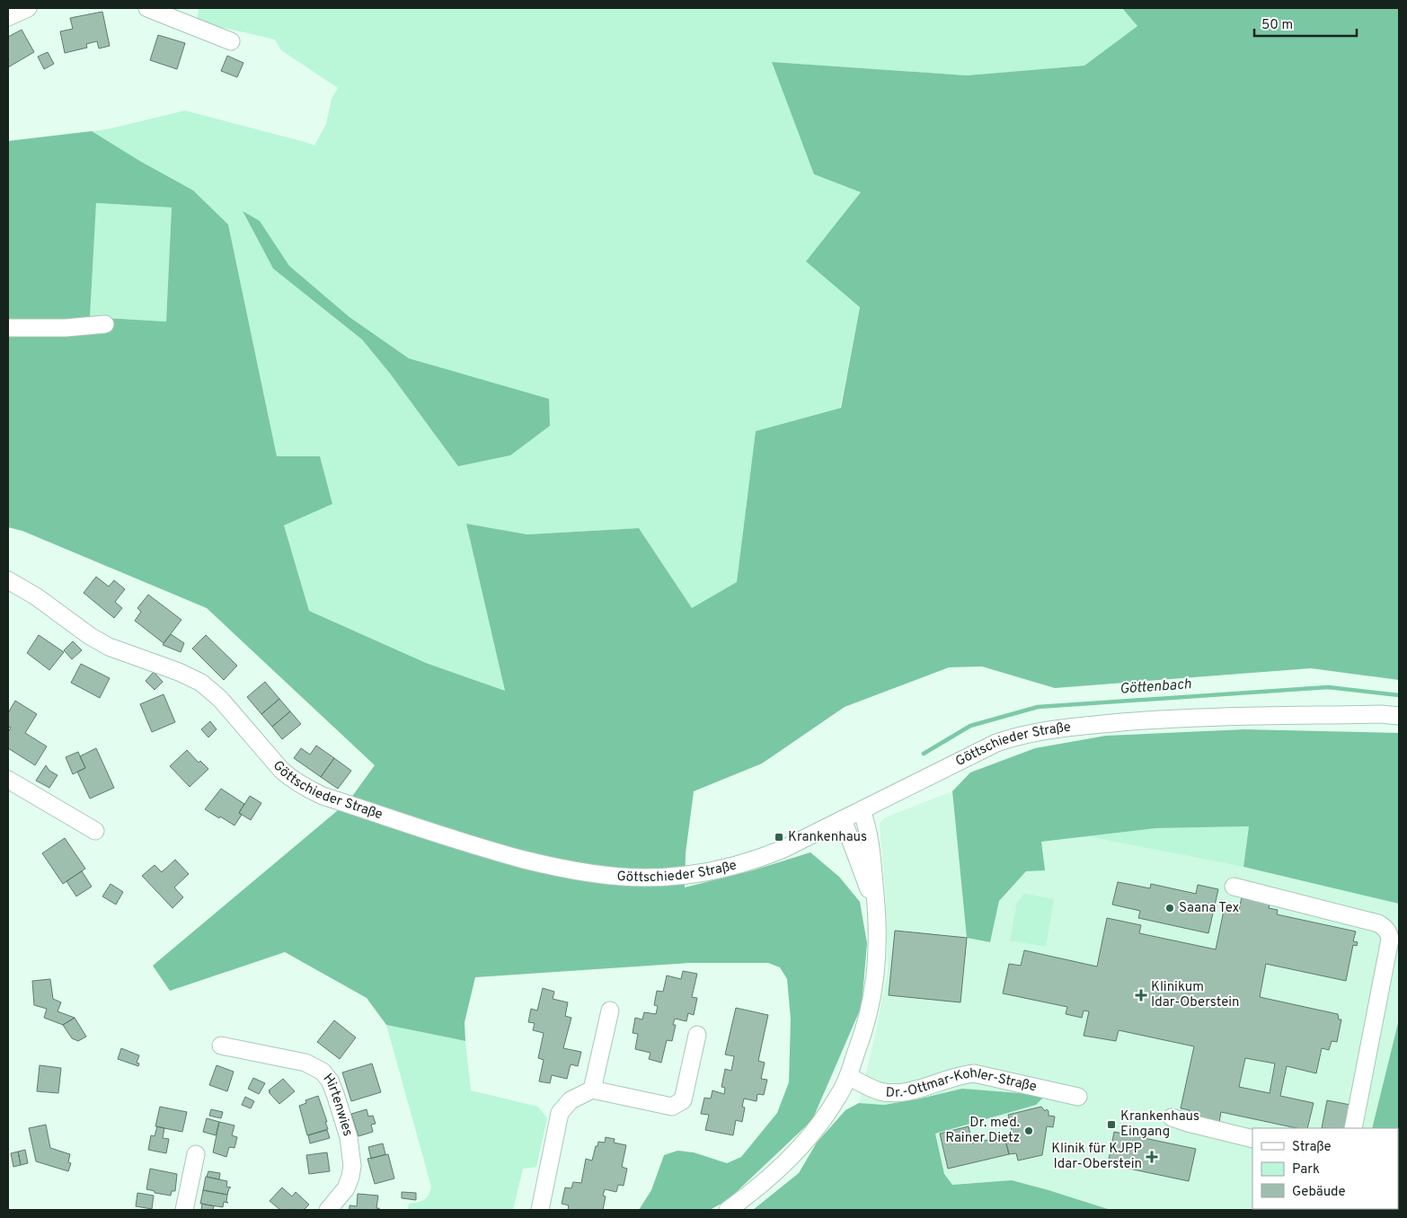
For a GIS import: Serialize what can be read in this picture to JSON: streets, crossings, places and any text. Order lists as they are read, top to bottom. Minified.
{"streets":{"street":["Göttschieder Straße","Dr.-Ottmar-Kohler-Straße","Hirtenwies"]},"water":["Göttenbach"],"places":{"transit":["Krankenhaus","Krankenhaus Eingang"],"other":["Saana Tex","Dr. med. Rainer Dietz"],"health":["Klinikum Idar-Oberstein","Klinik für KJPP Idar-Oberstein"]},"legend":["Straße","Park","Gebäude"],"scale_bar":"50 m"}
